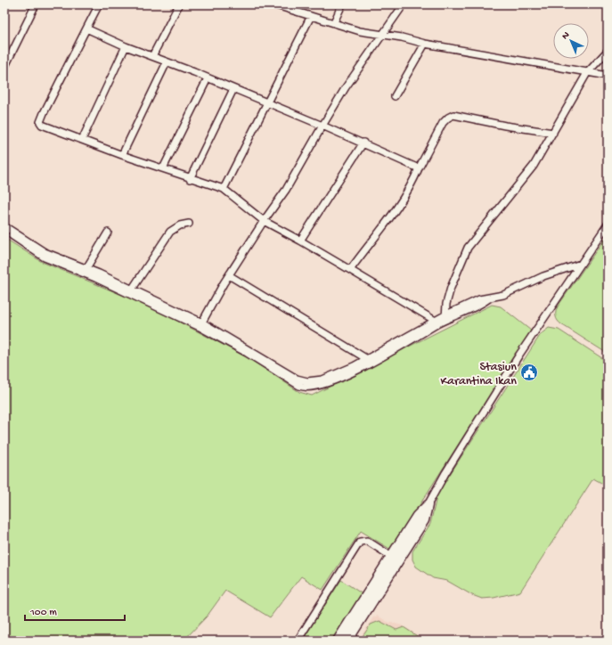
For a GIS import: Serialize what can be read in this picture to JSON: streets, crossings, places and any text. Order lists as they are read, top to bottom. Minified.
{"places":{"public building":["Stasiun Karantina Ikan"]},"scale_bar":"100 m","north":"top left"}
